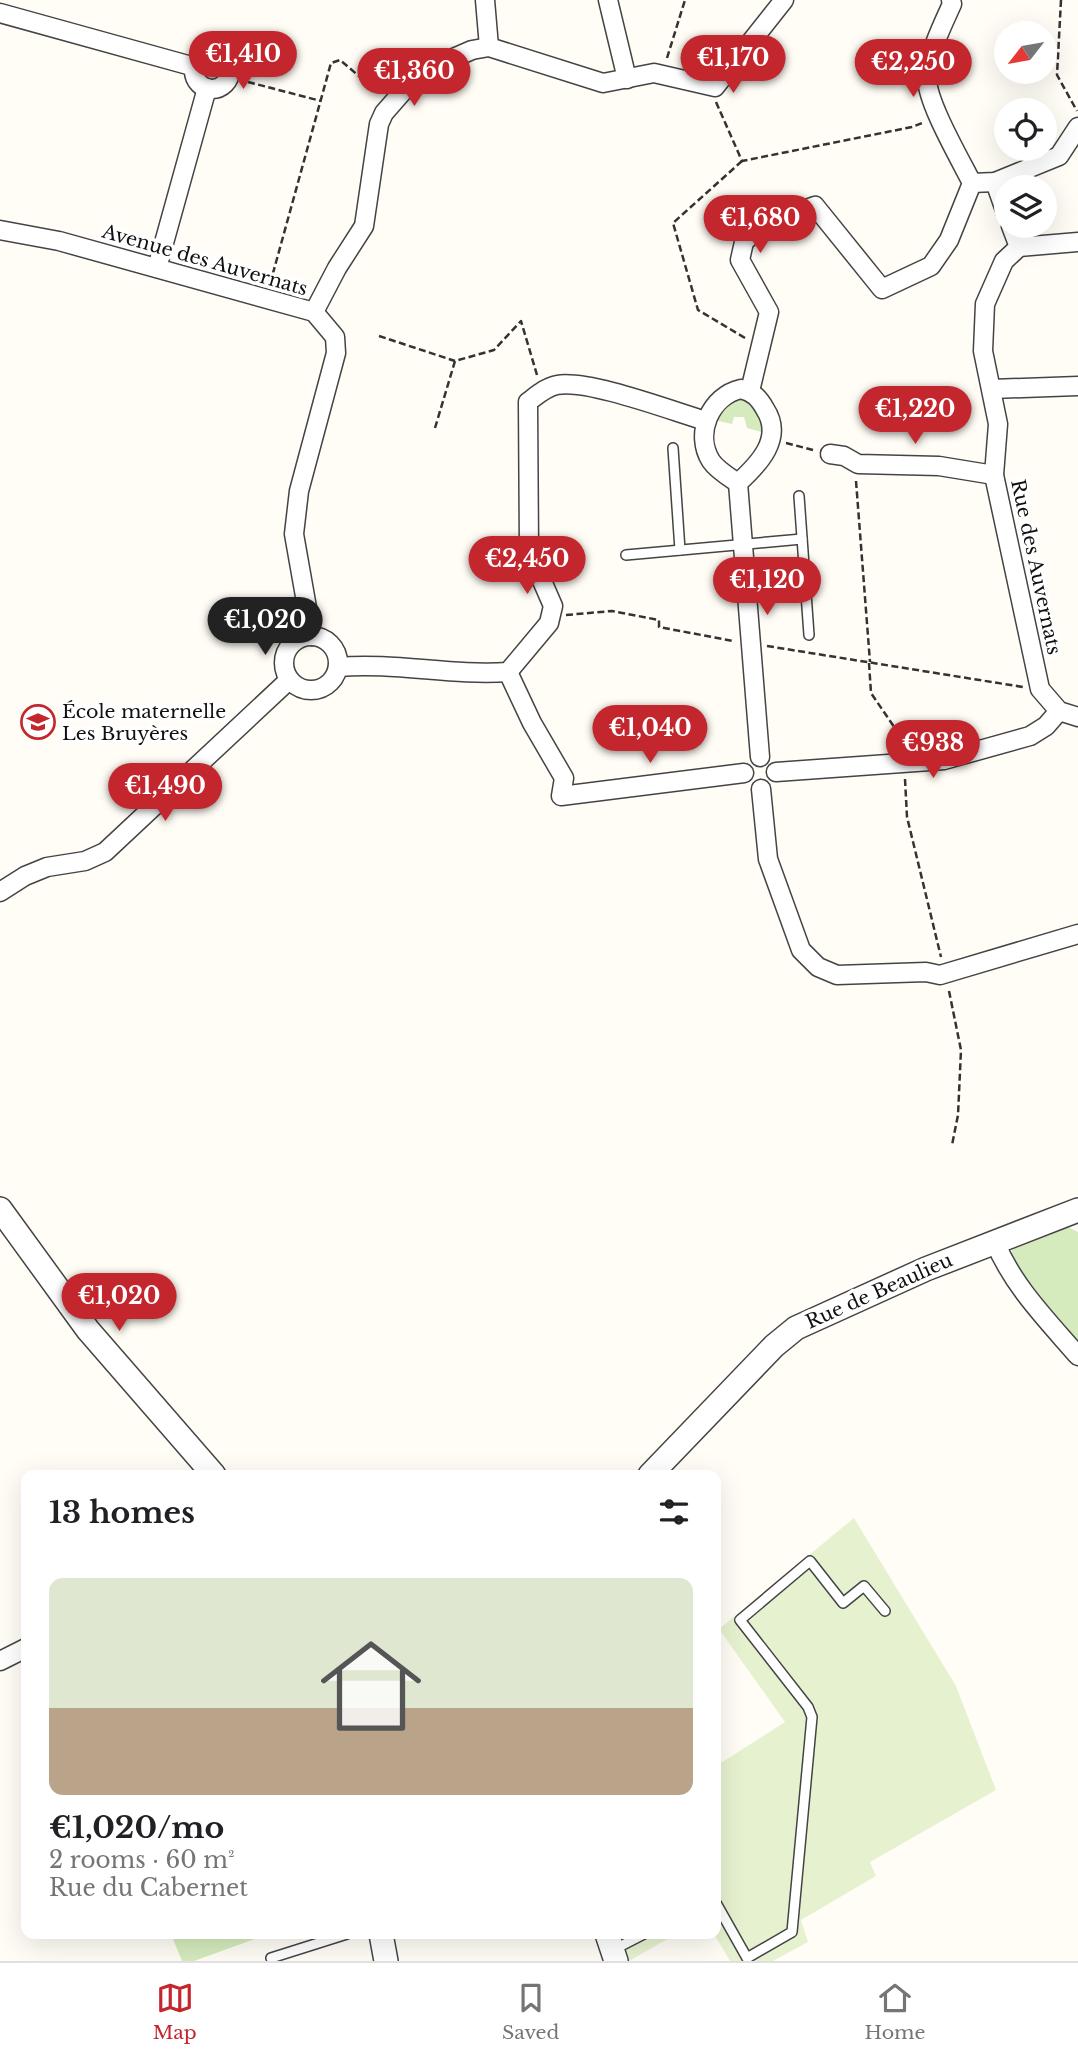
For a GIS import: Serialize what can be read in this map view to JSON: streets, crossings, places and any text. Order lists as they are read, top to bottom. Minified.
{"streets":{"street":["Avenue des Auvernats","Rue des Auvernats","Rue de Beaulieu"]},"places":{"school or university":["École maternelle Les Bruyères"]},"north":"bottom left","page":{"price":["€1,410","€1,170","€2,250","€1,360","€1,680","€1,220","€2,450","€1,120","€1,020","€1,040","€938","€1,490","€1,020"],"heading":"13 homes","list":[{"name":"€1,020/mo","note":"2 rooms · 60 m² · Rue du Cabernet"}],"tabs":["Map","Saved","Home"]}}
